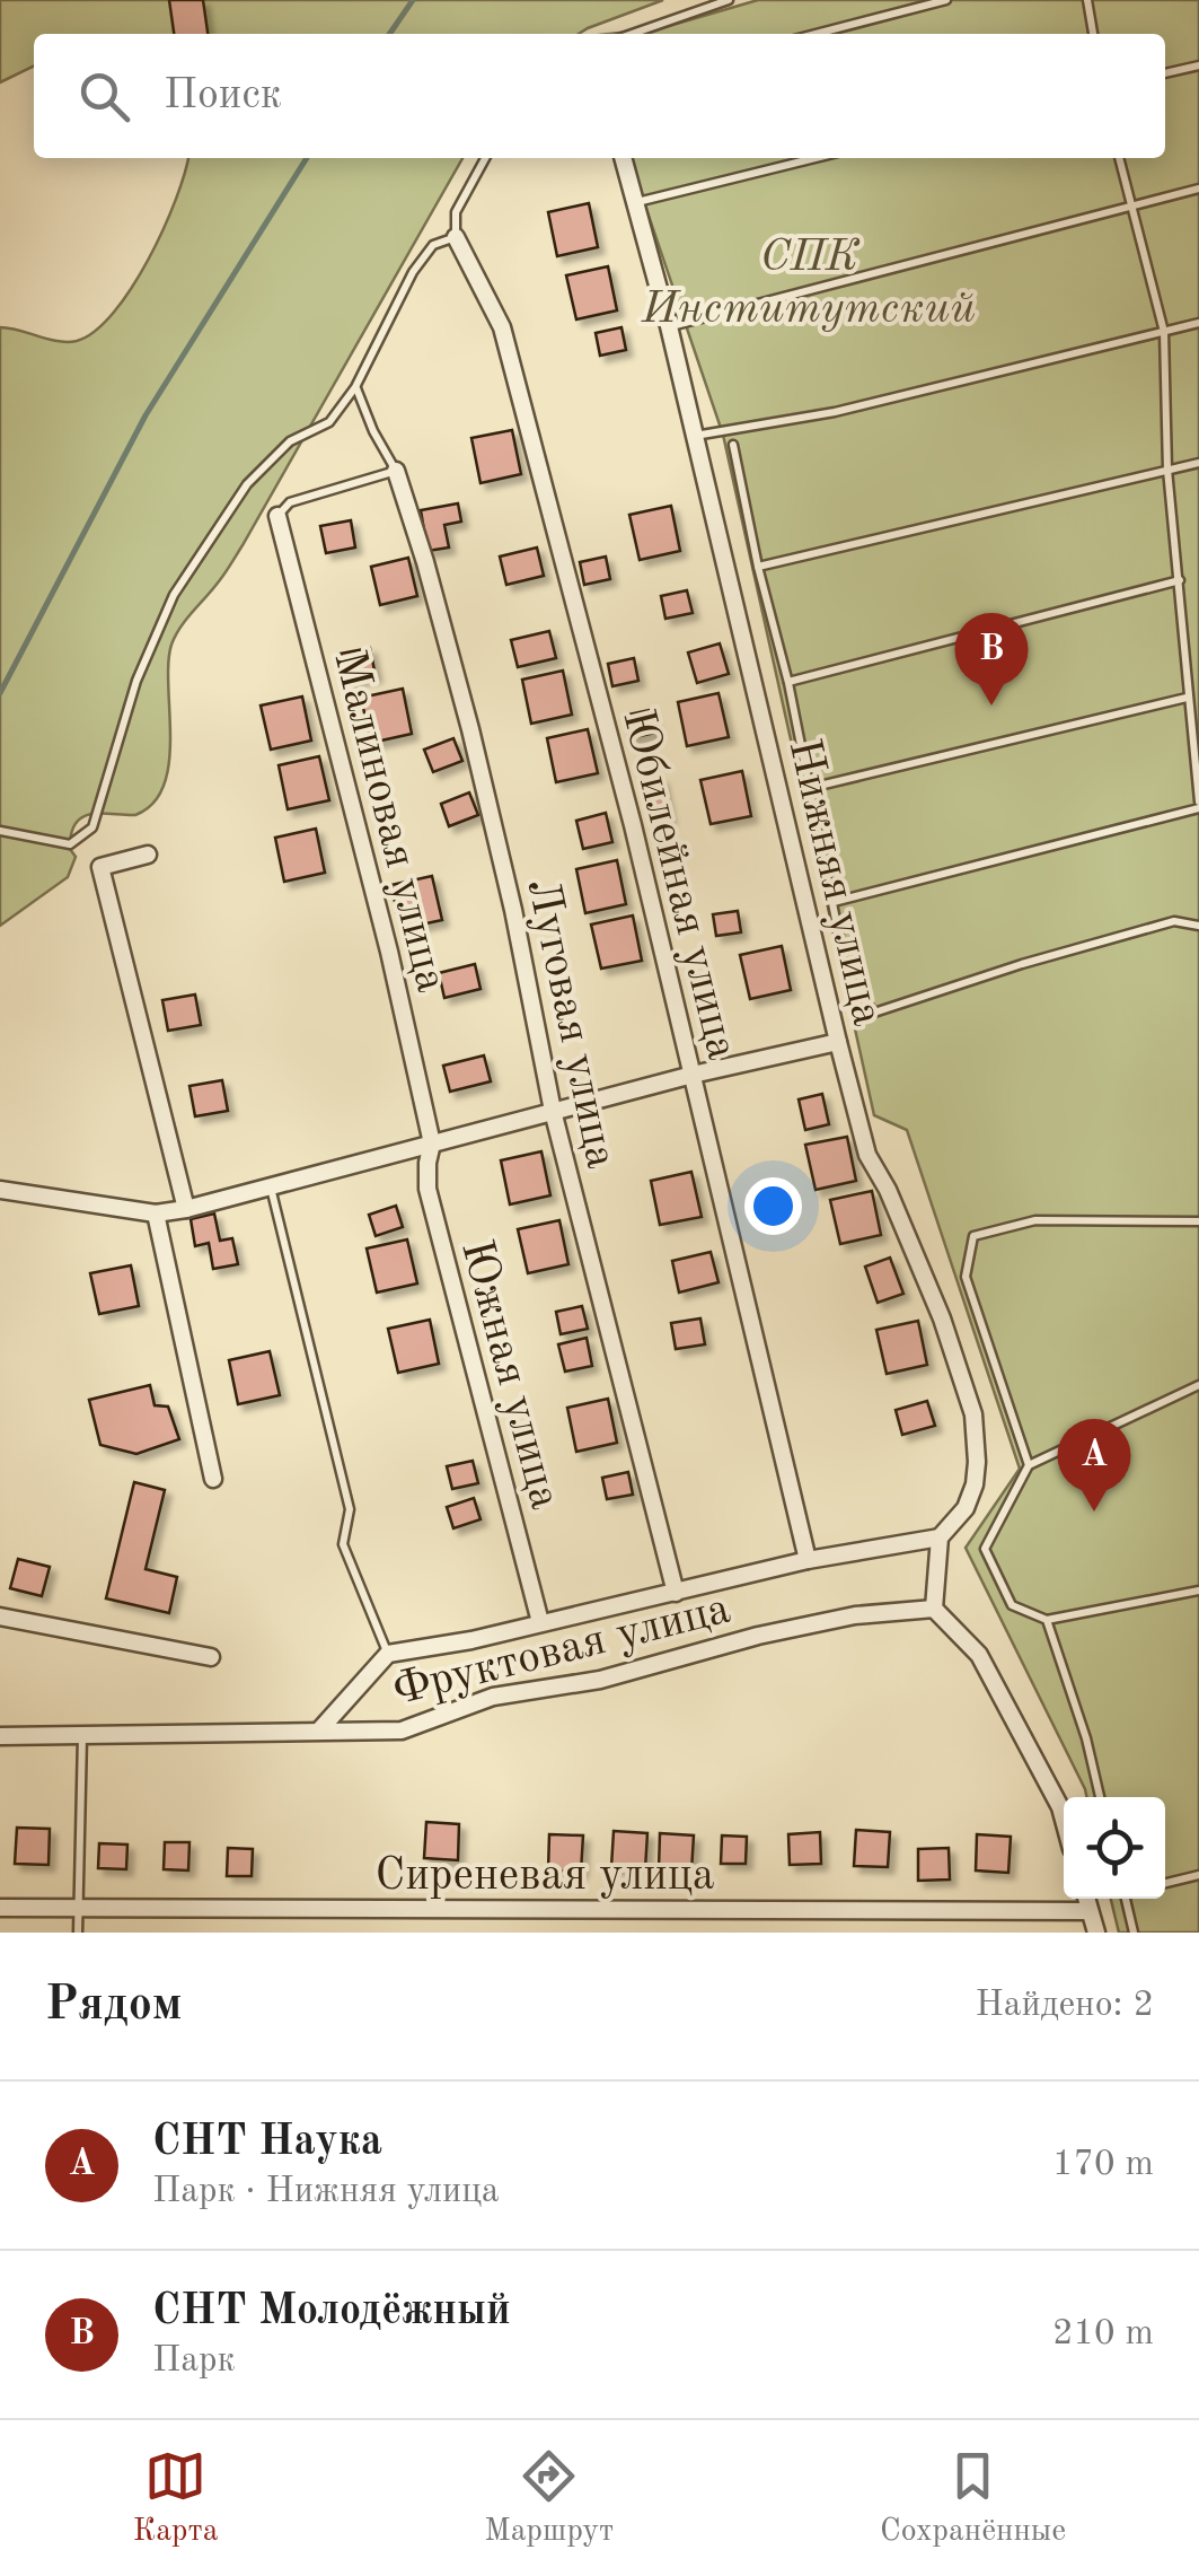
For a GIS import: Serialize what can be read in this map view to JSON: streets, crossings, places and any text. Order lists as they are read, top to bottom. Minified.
{"streets":{"street":["Малиновая улица","Нижняя улица","Юбилейная улица","Луговая улица","Южная улица","Фруктовая улица","Сиреневая улица"]},"crossings":[["Малиновая улица","Южная улица"]],"parks":["СПК Институтский"],"page":{"search":"Поиск","pins":["B","A"],"heading":["Рядом","Найдено: 2"],"list":[{"mark":"A","name":"СНТ Наука","note":"Парк · Нижняя улица","value":"170 m"},{"mark":"B","name":"СНТ Молодёжный","note":"Парк","value":"210 m"}],"nav":["Карта","Маршрут","Сохранённые"]}}
